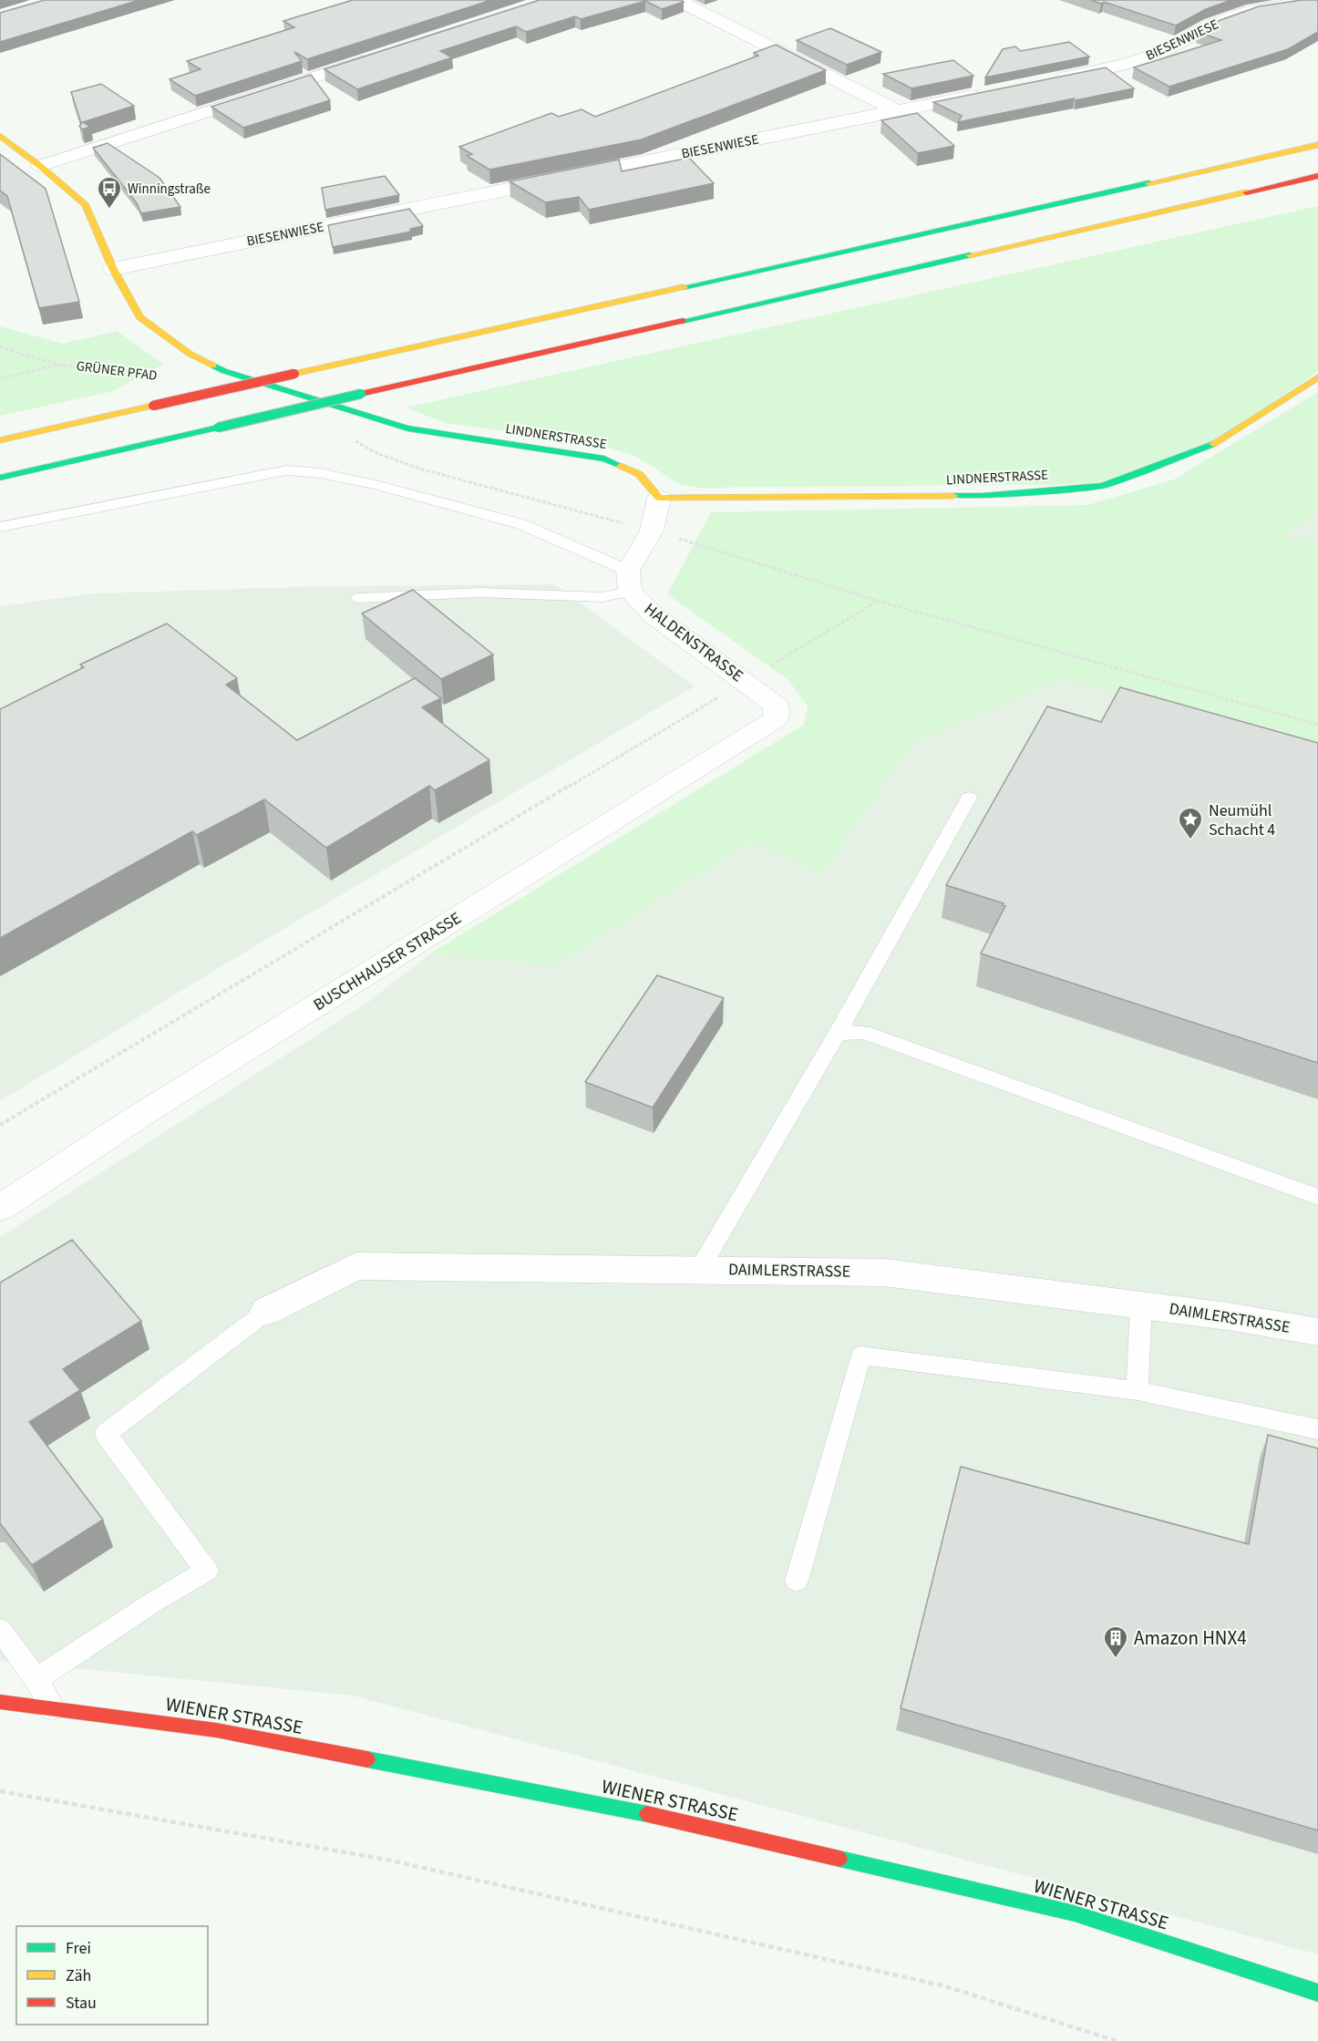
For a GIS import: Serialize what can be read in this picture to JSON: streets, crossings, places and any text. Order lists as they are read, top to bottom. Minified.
{"streets":{"main road":["LINDNERSTRASSE","WIENER STRASSE"],"street":["BIESENWIESE","HALDENSTRASSE","BUSCHHAUSER STRASSE","DAIMLERSTRASSE"],"path":["GRÜNER PFAD"]},"crossings":[["BIESENWIESE","LINDNERSTRASSE"],["HALDENSTRASSE","BUSCHHAUSER STRASSE"]],"places":{"bus stop":["Winningstraße"],"place":["Neumühl Schacht 4"],"building":["Amazon HNX4"]},"legend":["Frei","Zäh","Stau"]}
